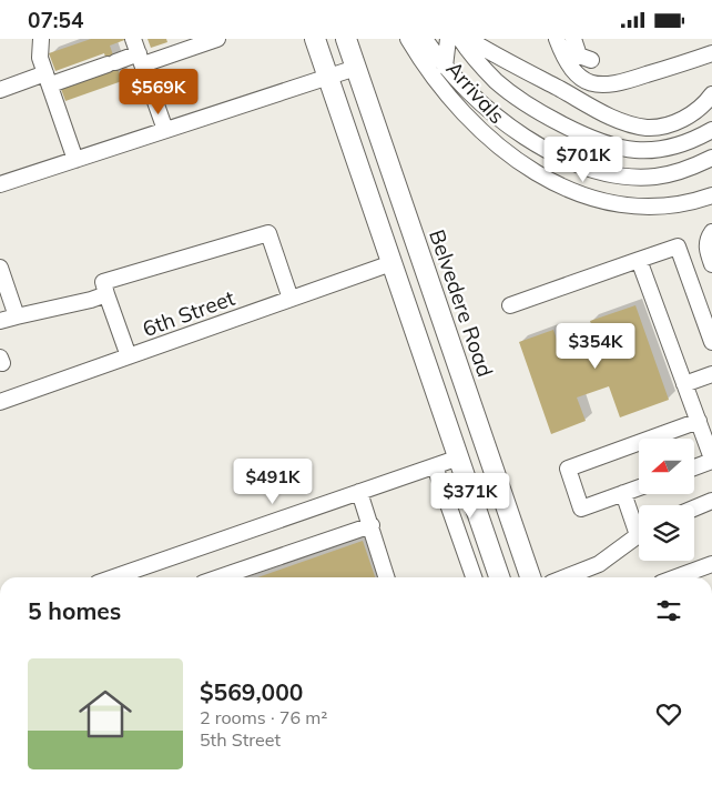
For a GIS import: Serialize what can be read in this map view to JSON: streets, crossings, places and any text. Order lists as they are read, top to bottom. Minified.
{"streets":{"main road":["Belvedere Road"],"street":["Arrivals","6th Street"]},"north":"left","page":{"status":"07:54","price":["$569K","$701K","$354K","$491K","$371K"],"heading":"5 homes","list":[{"name":"$569,000","note":"2 rooms · 76 m² · 5th Street"}]}}
